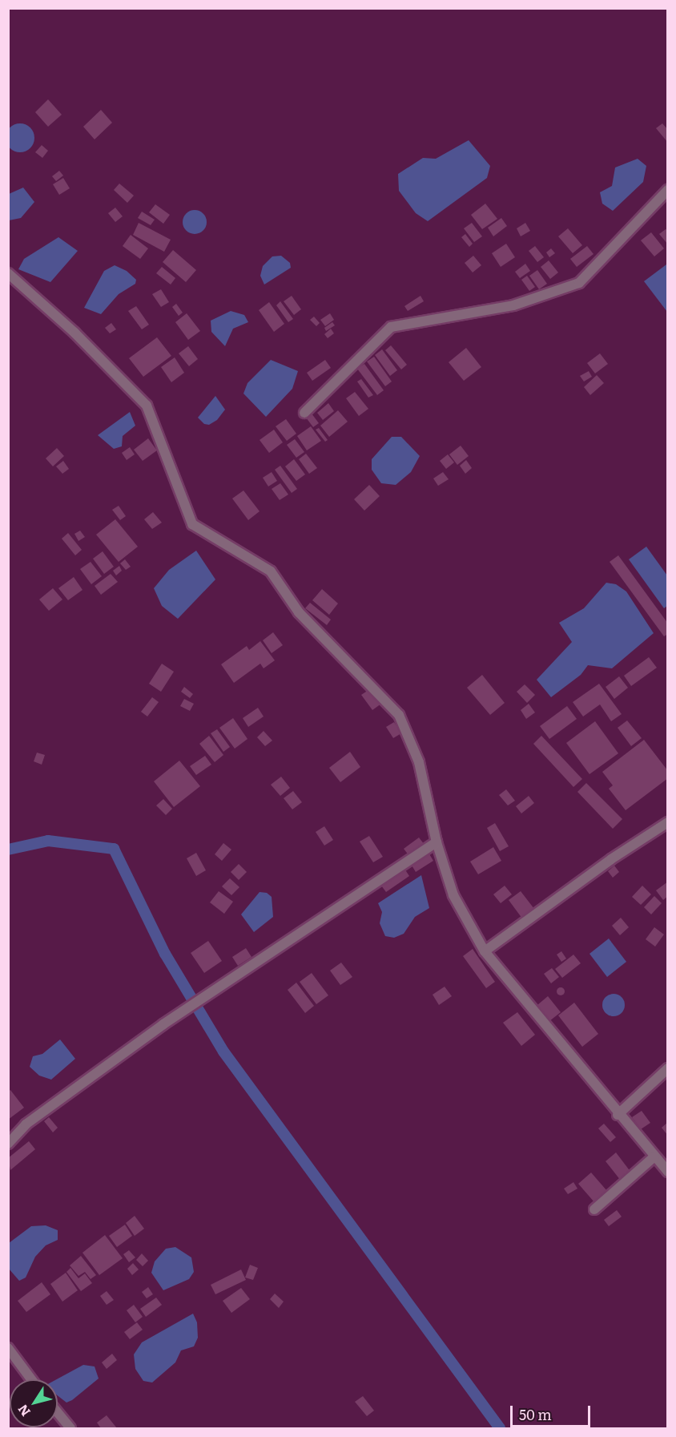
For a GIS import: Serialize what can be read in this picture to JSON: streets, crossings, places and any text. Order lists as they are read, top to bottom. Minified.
{"scale_bar":"50 m","north":"bottom left"}
